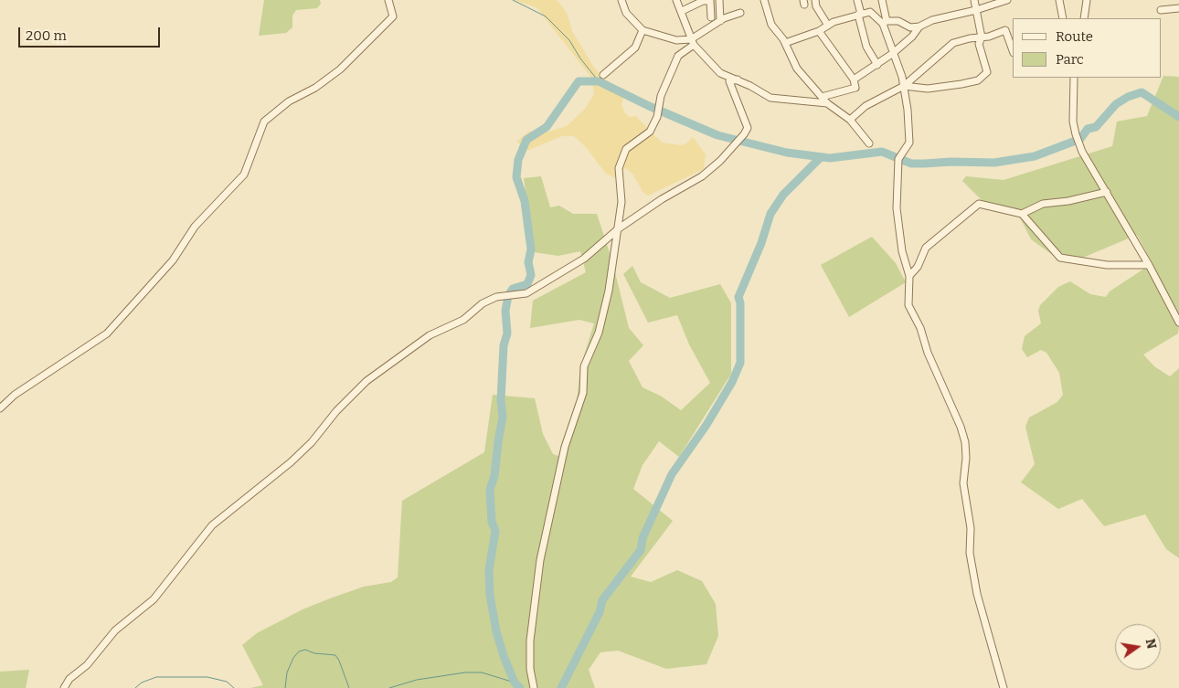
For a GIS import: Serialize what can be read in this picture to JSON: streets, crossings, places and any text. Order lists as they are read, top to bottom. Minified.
{"legend":["Route","Parc"],"scale_bar":"200 m","north":"right"}
